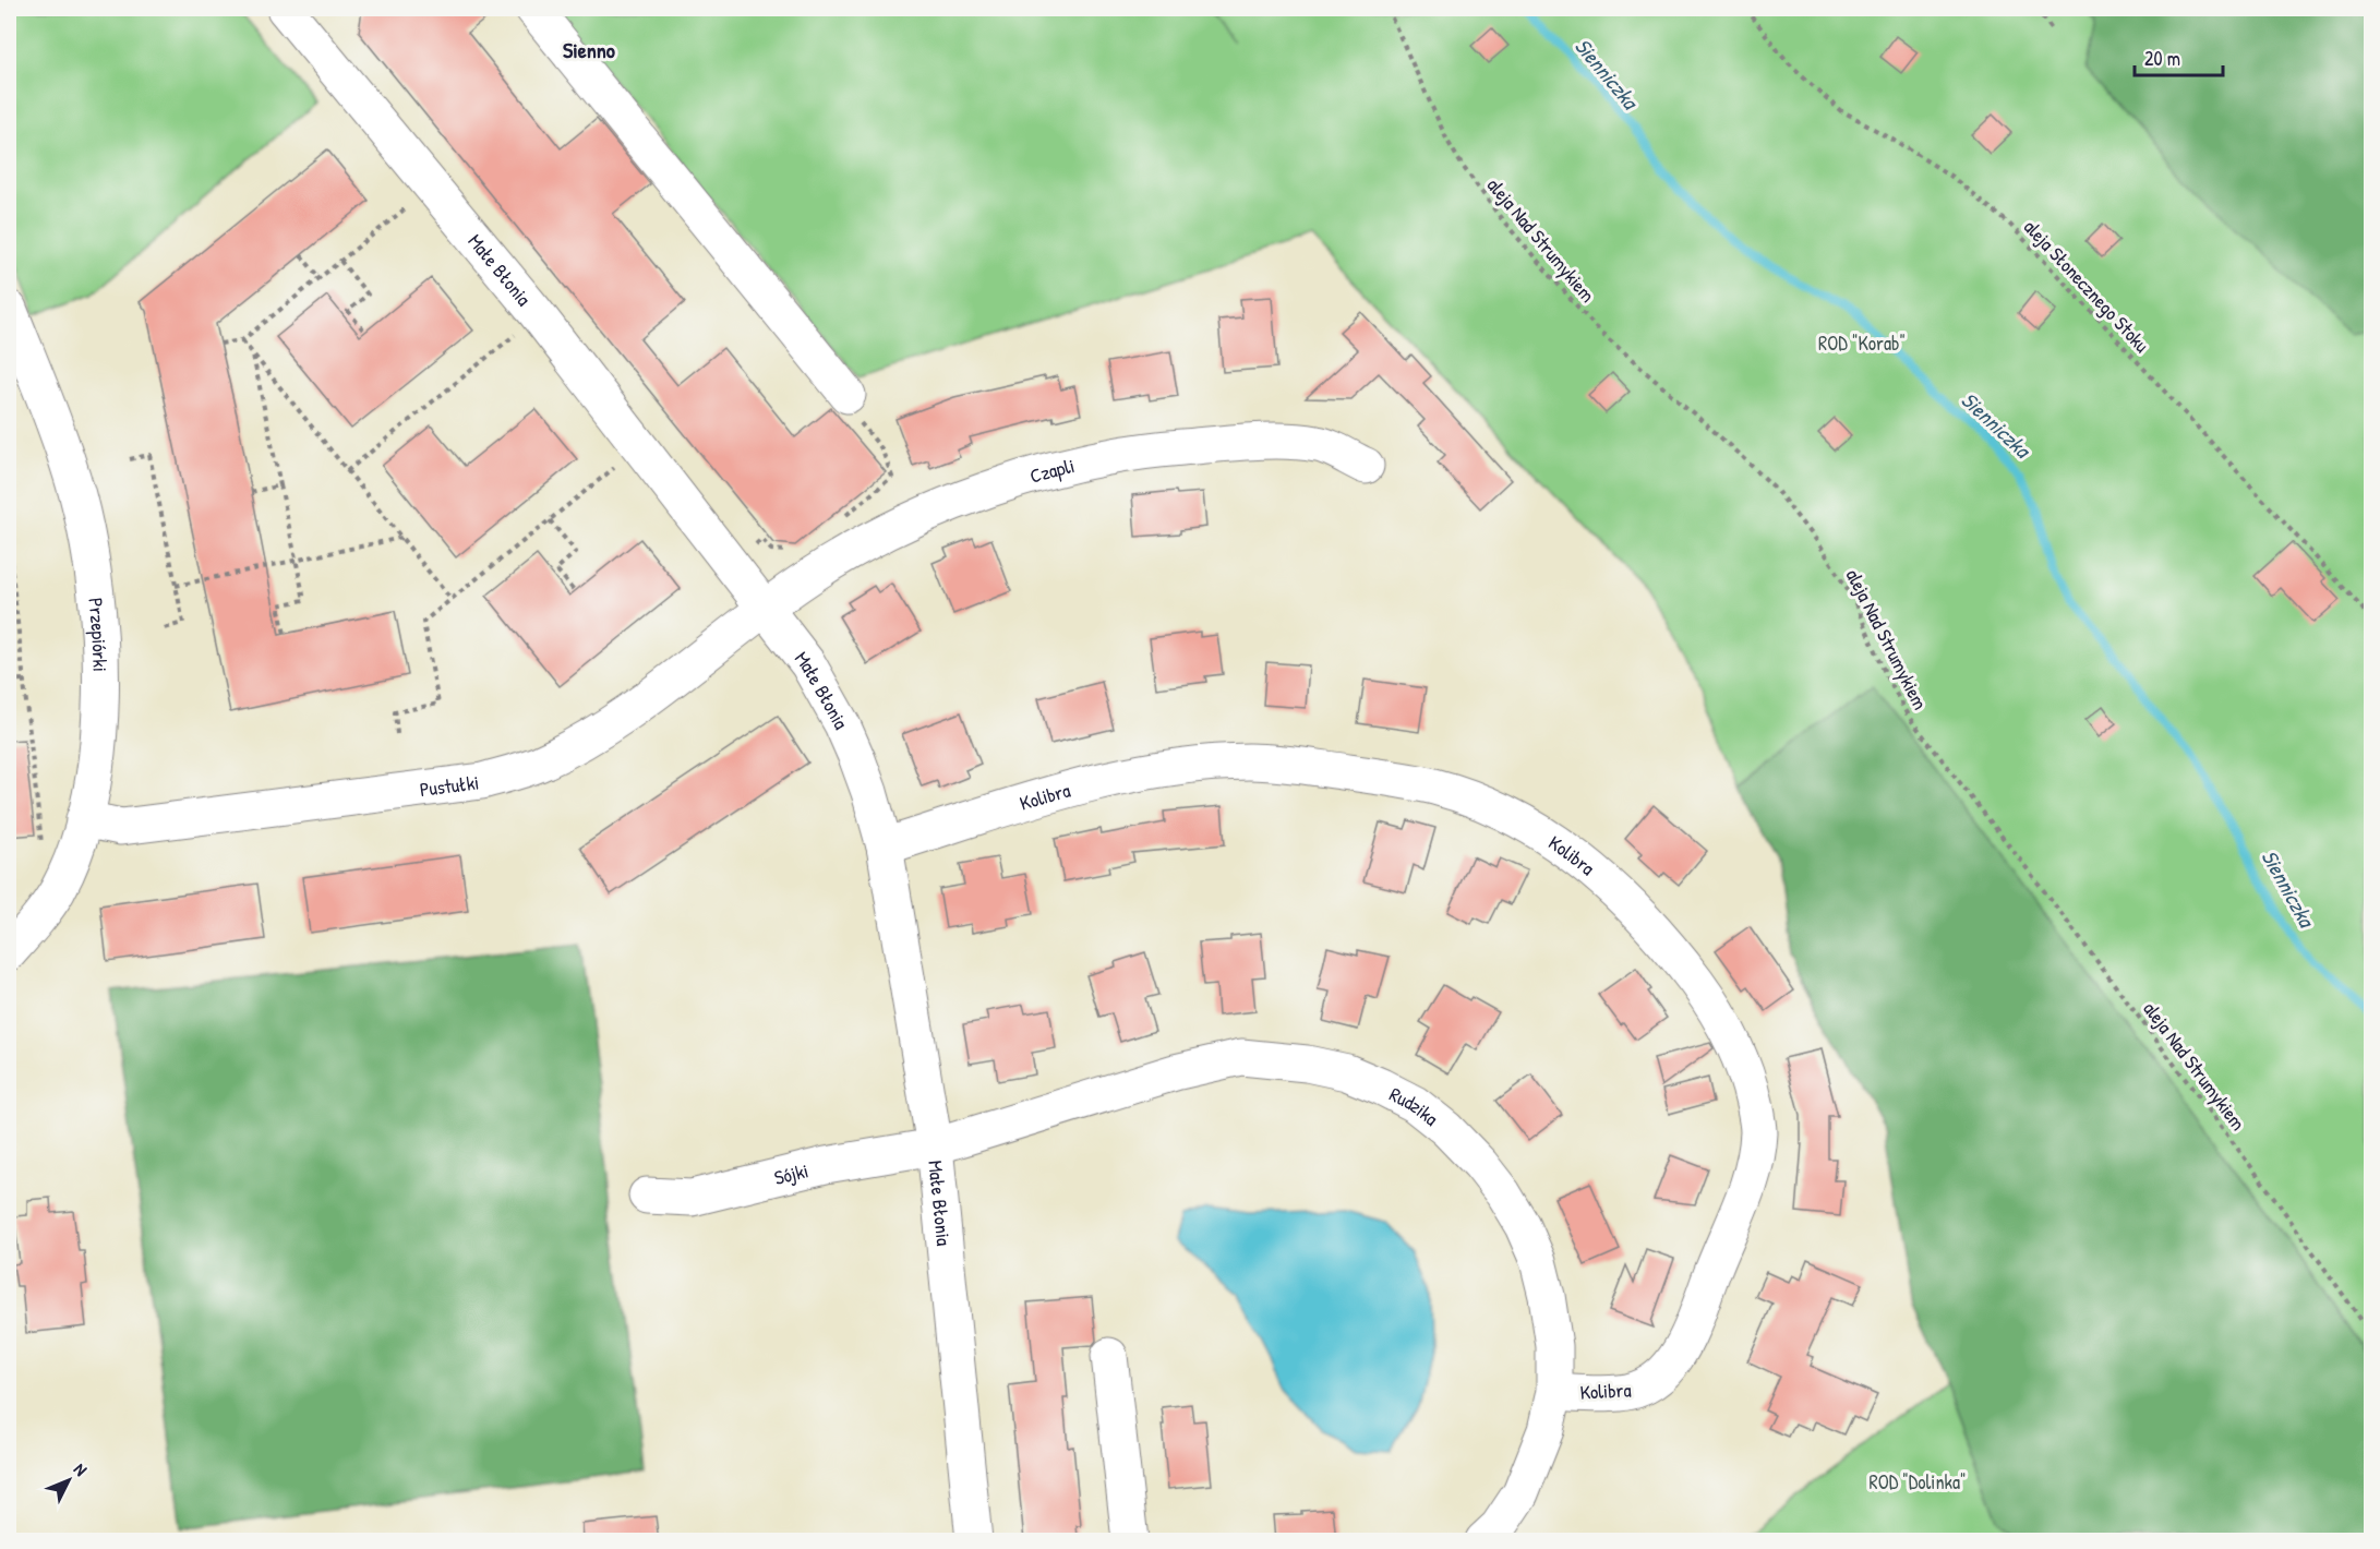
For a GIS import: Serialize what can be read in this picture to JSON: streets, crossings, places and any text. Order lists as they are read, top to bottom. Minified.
{"streets":{"street":["Małe Błonia","Czapli","Przepiórki","Pustułki","Kolibra","Rudzika","Sójki"],"path":["aleja Nad Strumykiem","aleja Słonecznego Stoku"]},"crossings":[["Małe Błonia","Czapli"],["Małe Błonia","Pustułki"],["Małe Błonia","Kolibra"],["Małe Błonia","Rudzika"],["Małe Błonia","Sójki"],["Czapli","Pustułki"],["Przepiórki","Pustułki"],["Kolibra","Rudzika"],["Rudzika","Sójki"]],"districts":["Sienno"],"water":["Sienniczka"],"parks":["ROD \"Korab\"","ROD \"Dolinka\""],"scale_bar":"20 m","north":"top right"}
